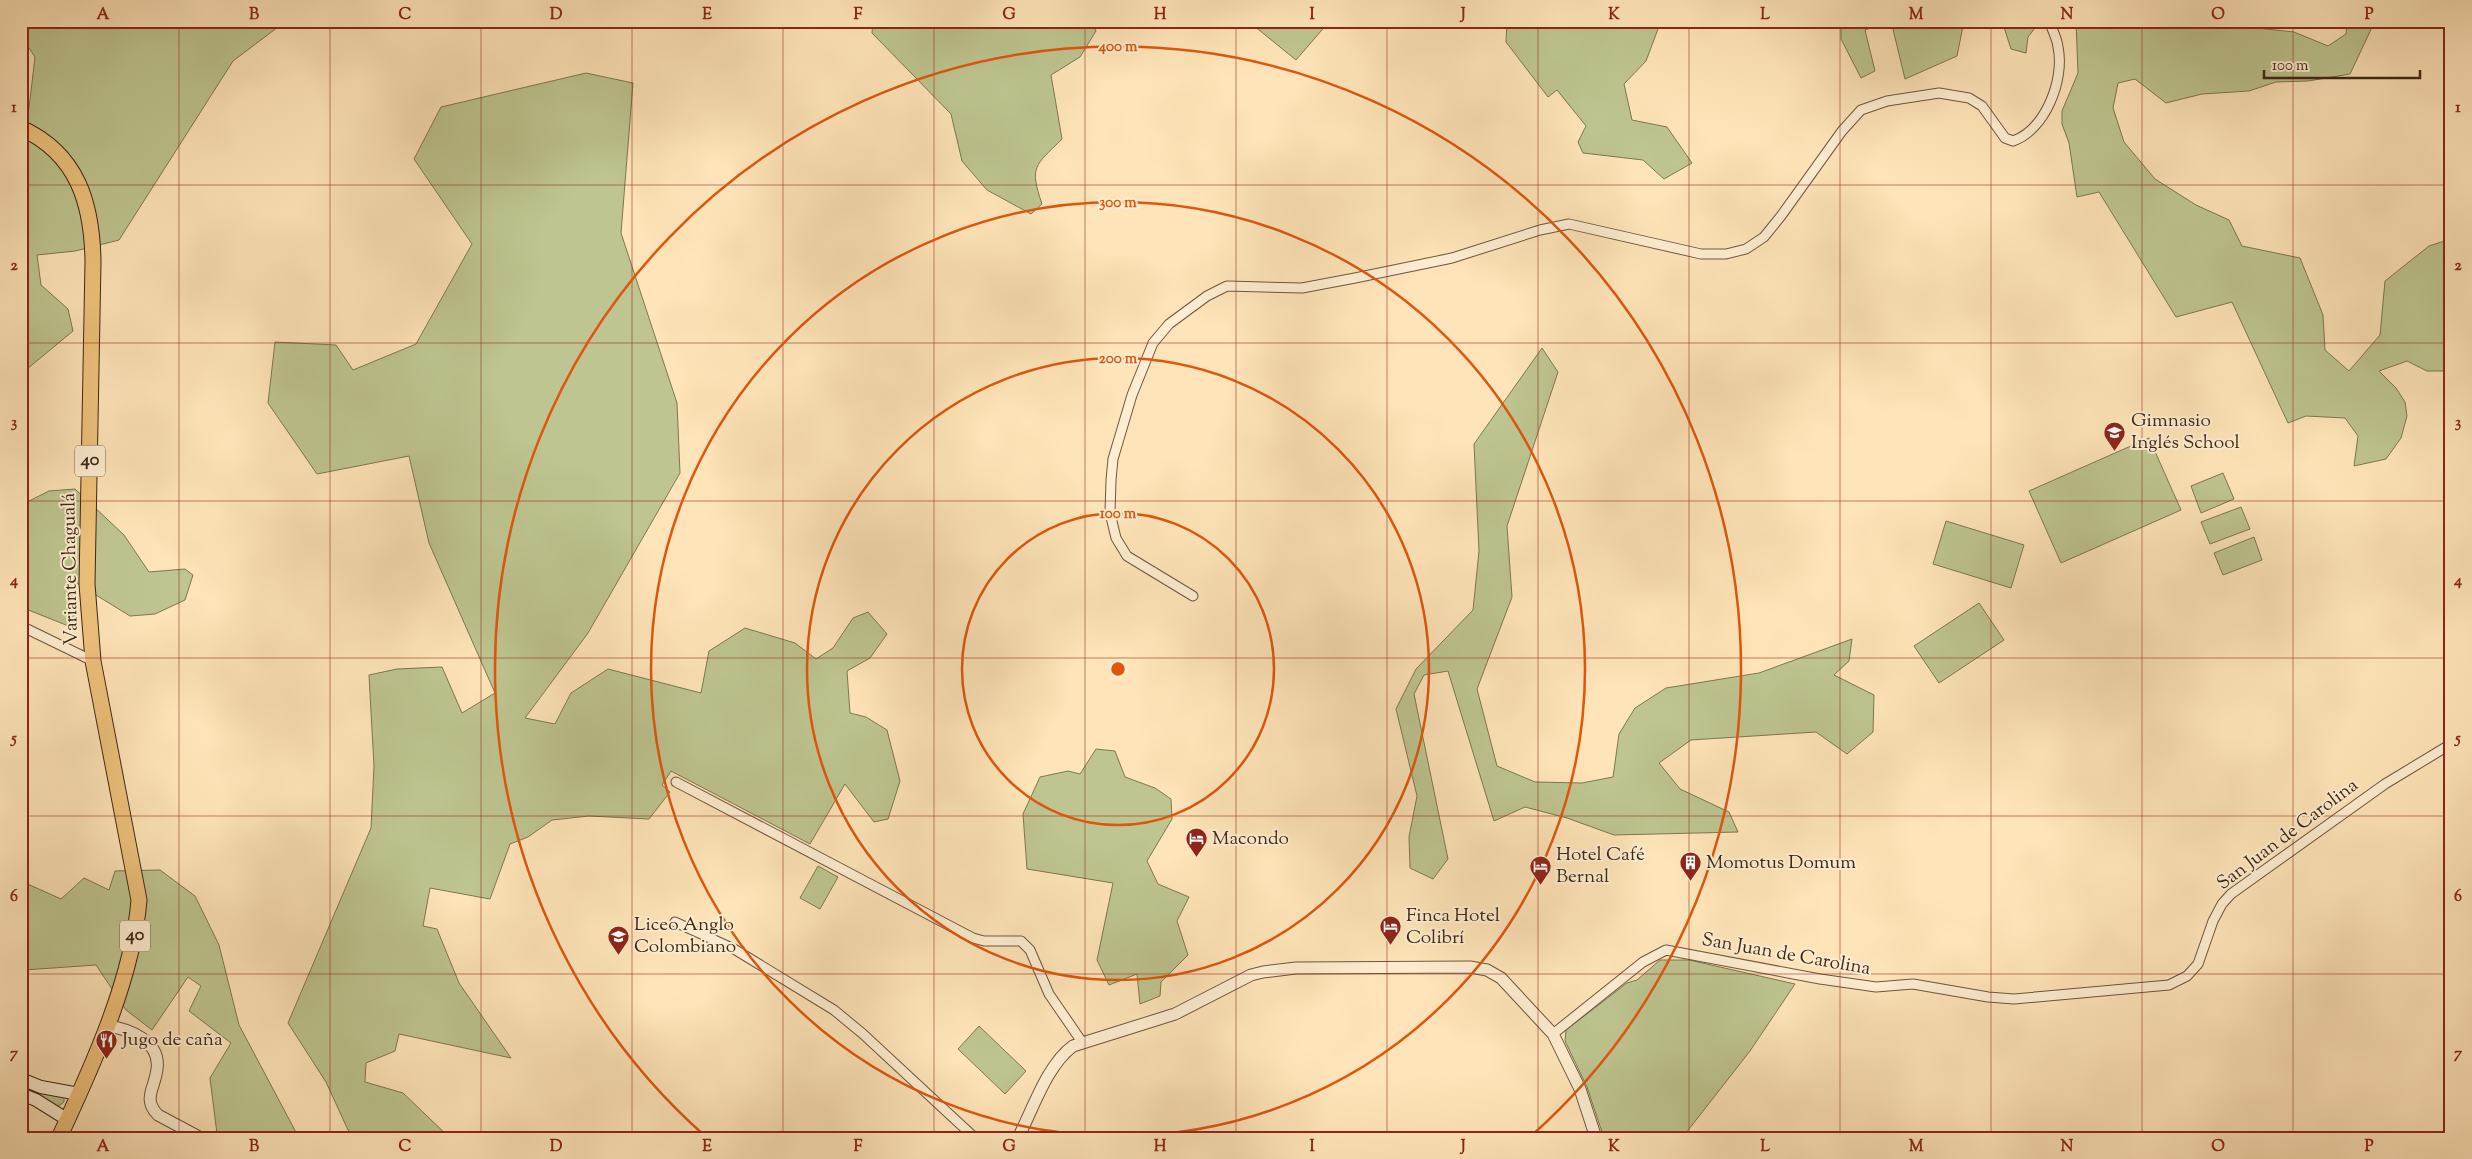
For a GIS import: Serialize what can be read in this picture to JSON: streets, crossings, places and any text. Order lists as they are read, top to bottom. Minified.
{"streets":{"highway":["40","Variante Chagualá"],"street":["San Juan de Carolina"]},"places":{"school or university":["Gimnasio Inglés School","Liceo Anglo Colombiano"],"hotel":["Macondo","Hotel Café Bernal","Finca Hotel Colibrí"],"building":["Momotus Domum"],"restaurant":["Jugo de caña"]},"scale_bar":"100 m","grid":{"columns":["A","B","C","D","E","F","G","H","I","J","K","L","M","N","O","P"],"rows":["1","2","3","4","5","6","7"]},"rings":["400 m","300 m","200 m","100 m"]}
